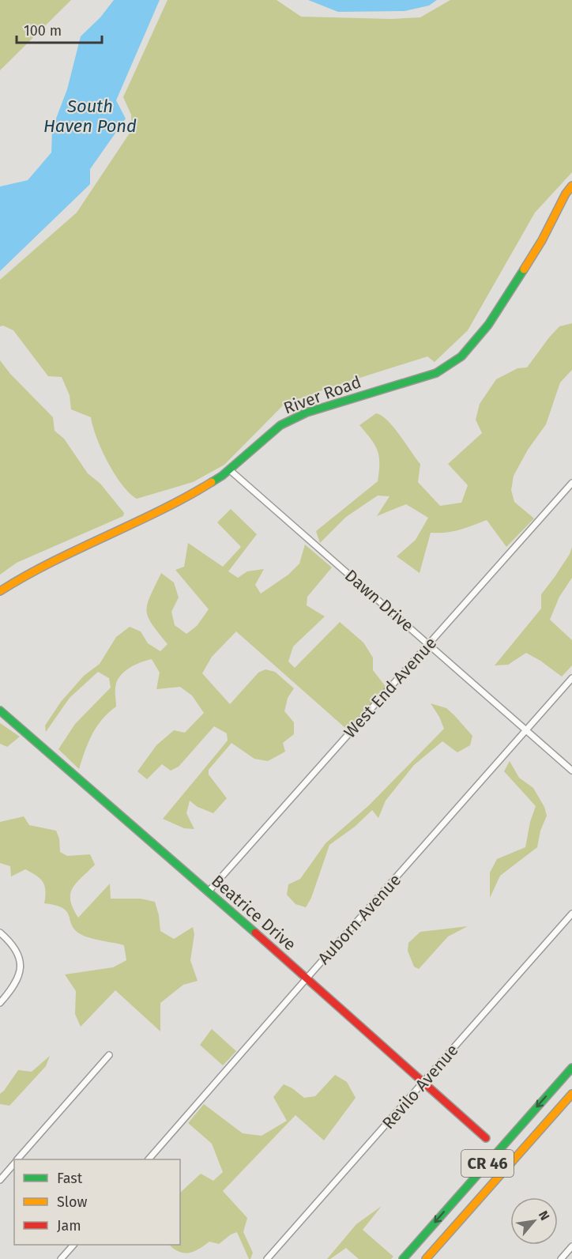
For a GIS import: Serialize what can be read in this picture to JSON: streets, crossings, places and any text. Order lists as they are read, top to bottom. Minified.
{"streets":{"main road":["River Road","Beatrice Drive","CR 46"],"street":["Dawn Drive","West End Avenue","Auborn Avenue","Revilo Avenue"]},"crossings":[["River Road","Dawn Drive"],["Dawn Drive","West End Avenue"],["Dawn Drive","Auborn Avenue"],["West End Avenue","Beatrice Drive"],["Beatrice Drive","Auborn Avenue"],["Beatrice Drive","Revilo Avenue"]],"water":["South Haven Pond"],"legend":["Fast","Slow","Jam"],"scale_bar":"100 m","north":"top right"}
